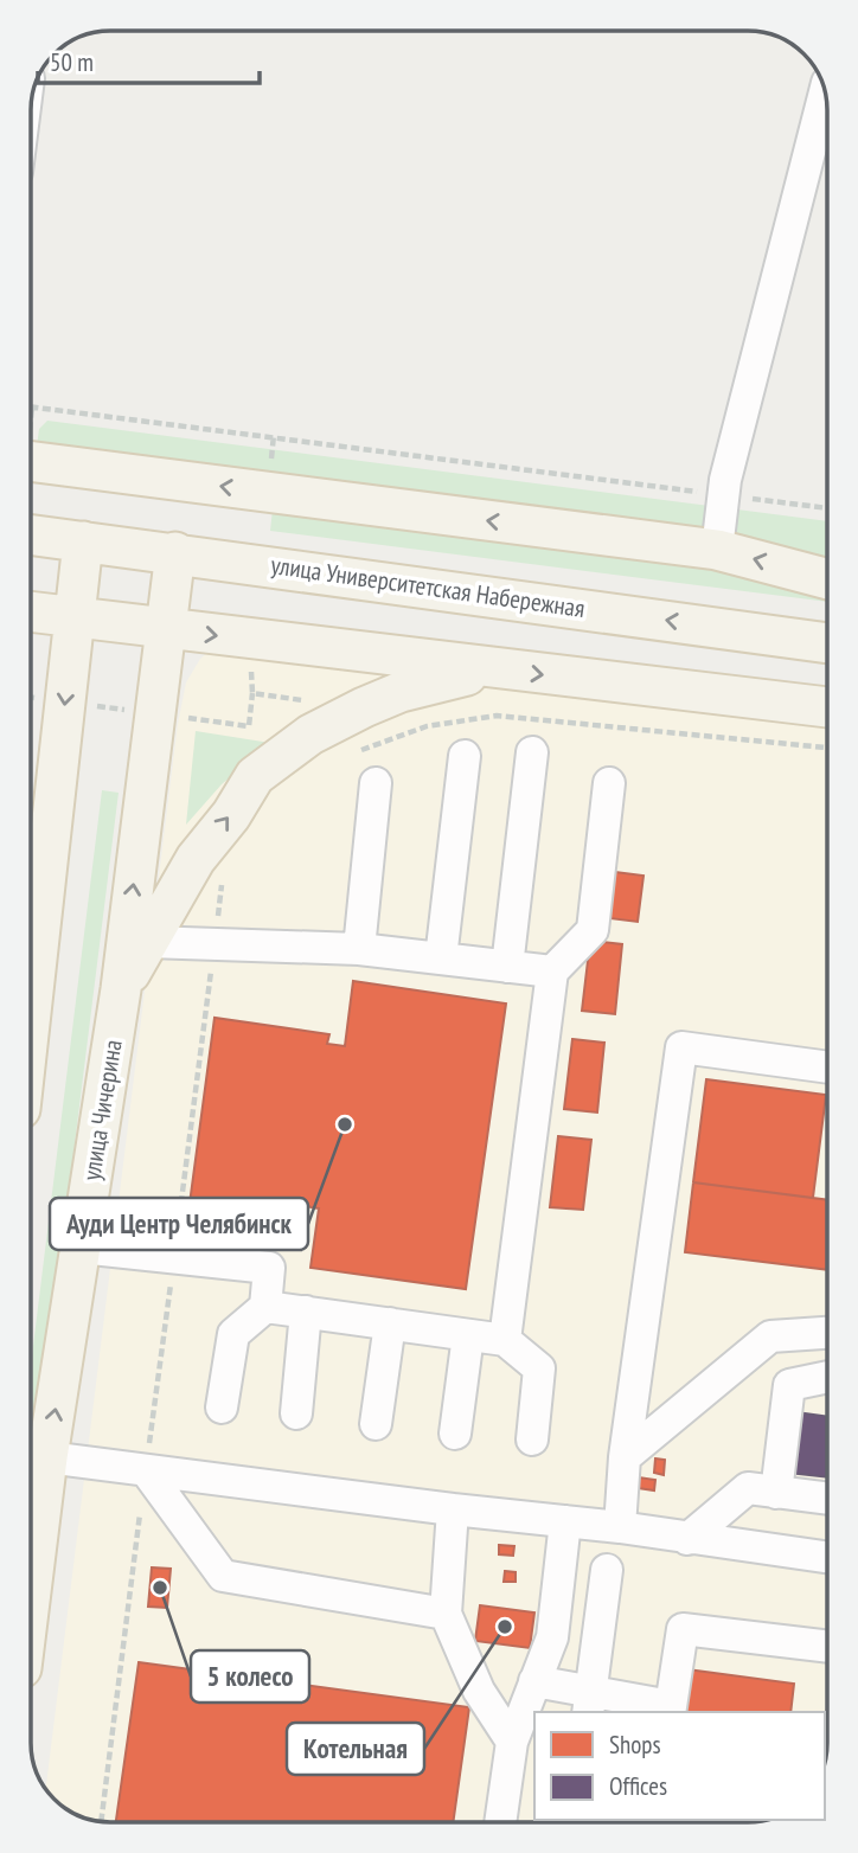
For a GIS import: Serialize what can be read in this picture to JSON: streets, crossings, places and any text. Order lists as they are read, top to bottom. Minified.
{"streets":{"main road":["улица Университетская Набережная","улица Чичерина"]},"crossings":[["улица Университетская Набережная","улица Чичерина"]],"places":["Ауди Центр Челябинск","5 колесо","Котельная"],"legend":["Shops","Offices"],"scale_bar":"50 m"}
